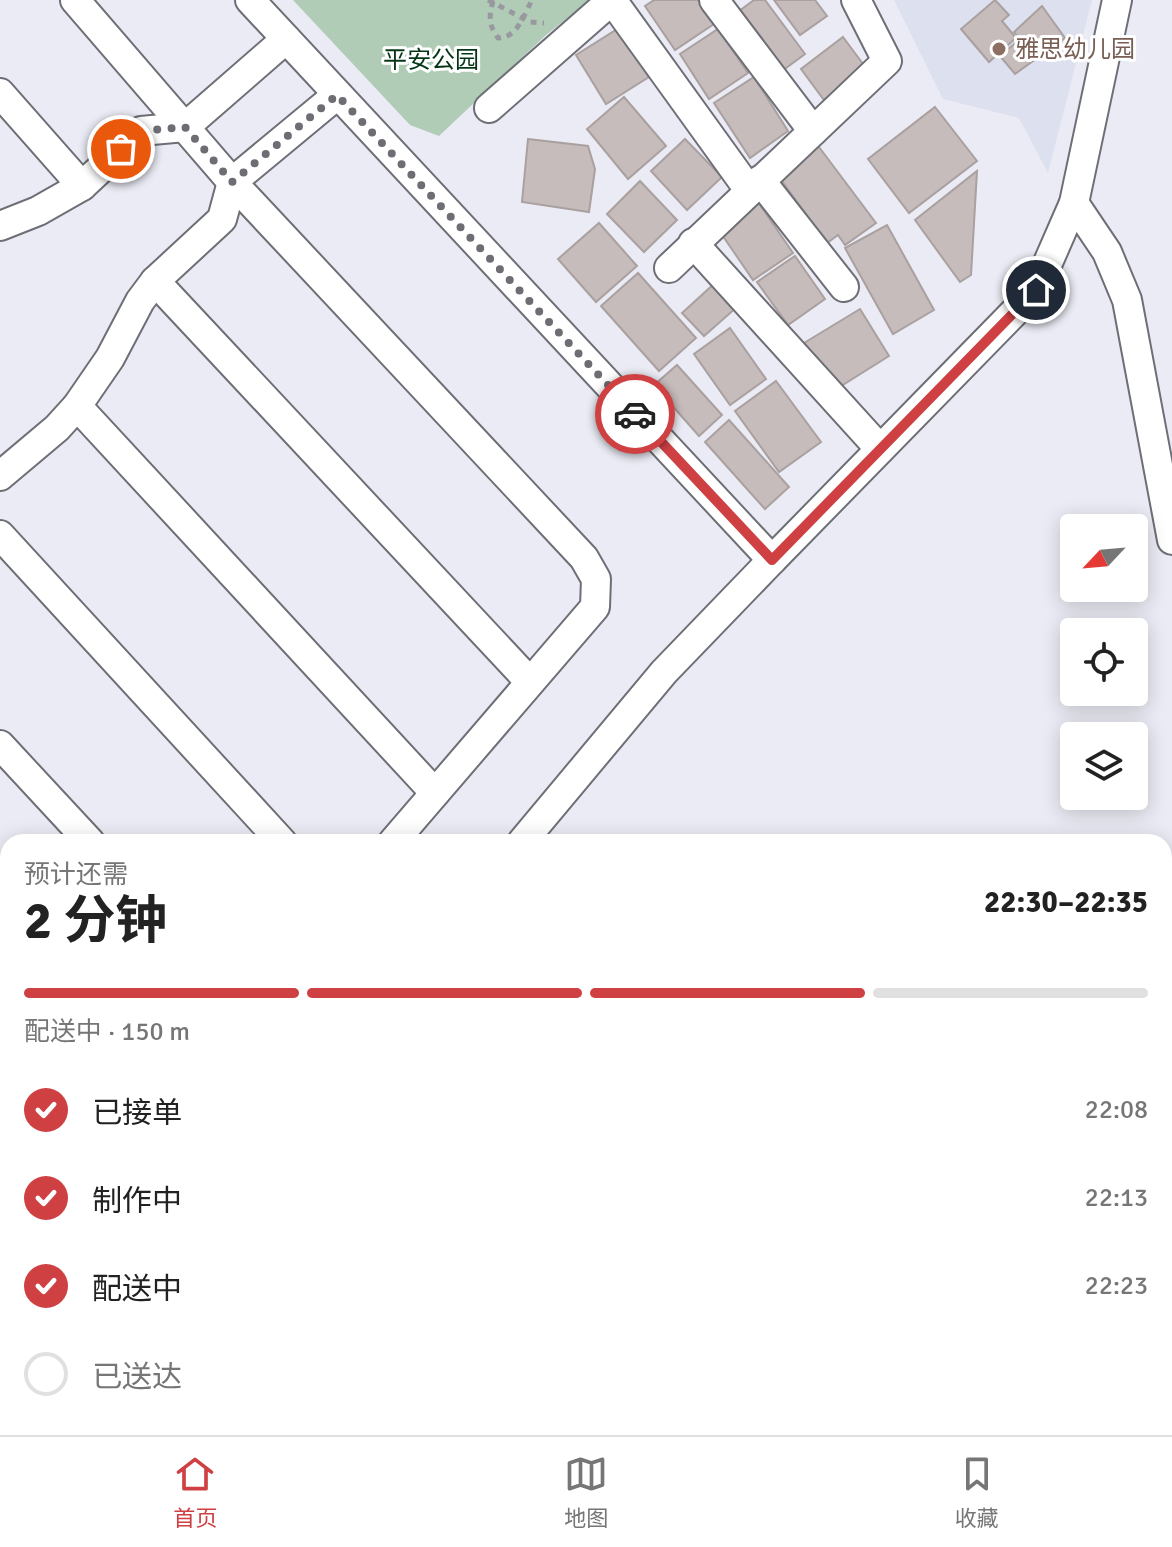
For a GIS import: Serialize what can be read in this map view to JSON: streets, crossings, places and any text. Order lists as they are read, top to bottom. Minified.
{"parks":["平安公园"],"places":["雅思幼儿园"],"north":"bottom left","page":{"heading":["2 分钟","预计还需","22:30–22:35"],"bar":"配送中 · 150 m","list":[["已接单","22:08"],["制作中","22:13"],["配送中","22:23"],"已送达"],"tabs":["首页","地图","收藏"]}}
